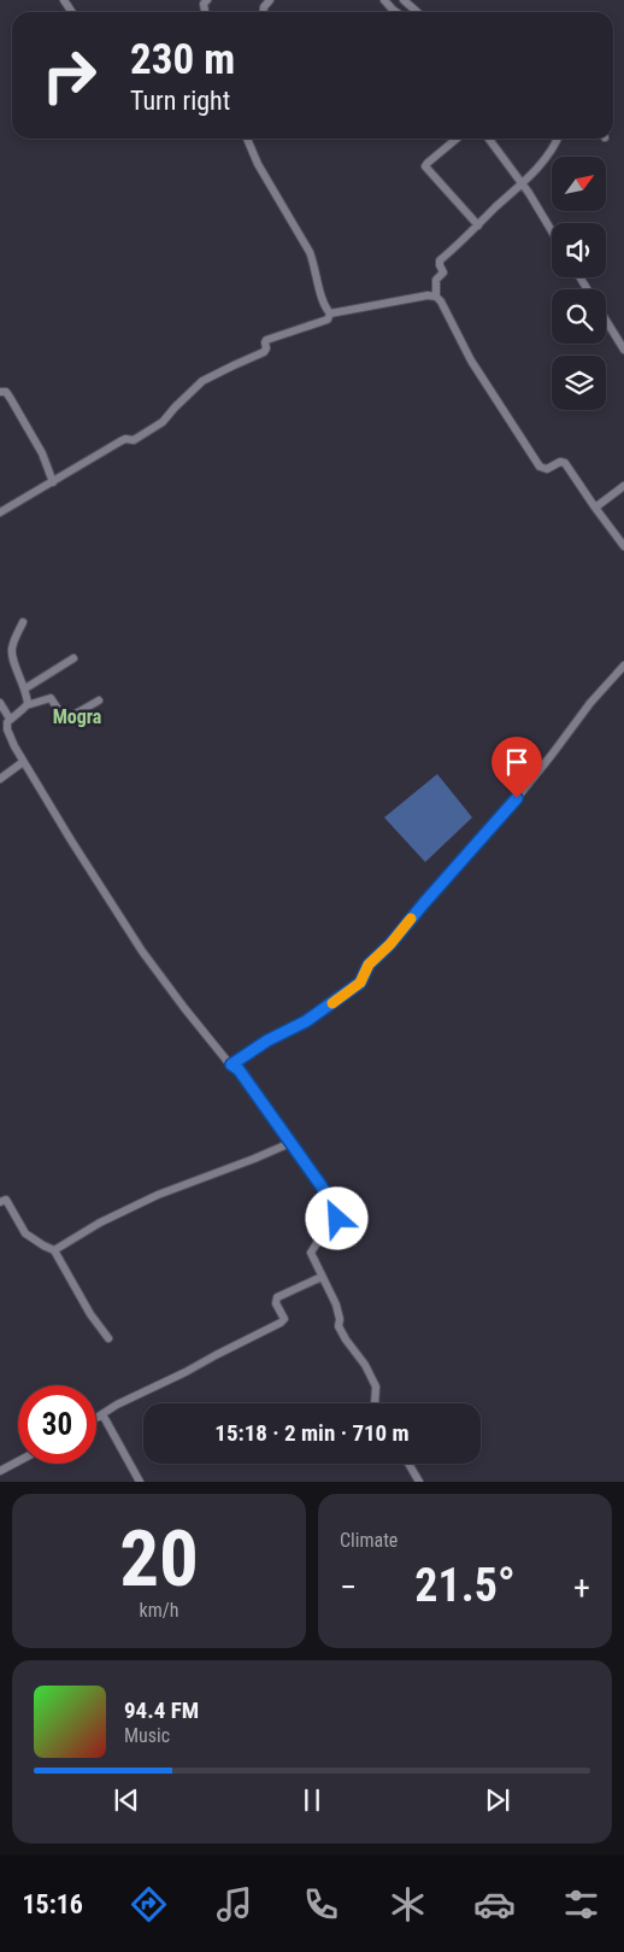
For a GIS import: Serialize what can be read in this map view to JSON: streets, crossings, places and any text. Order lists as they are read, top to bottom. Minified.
{"districts":["Mogra"],"north":"top right","page":{"turn":["230 m","Turn right"],"limit":"30","trip":"15:18 · 2 min · 710 m","tile":[["20","km/h"],"Climate"],"heat":["−","21.5°","+"],"song":["94.4 FM","Music"],"tabs":"15:16"}}
